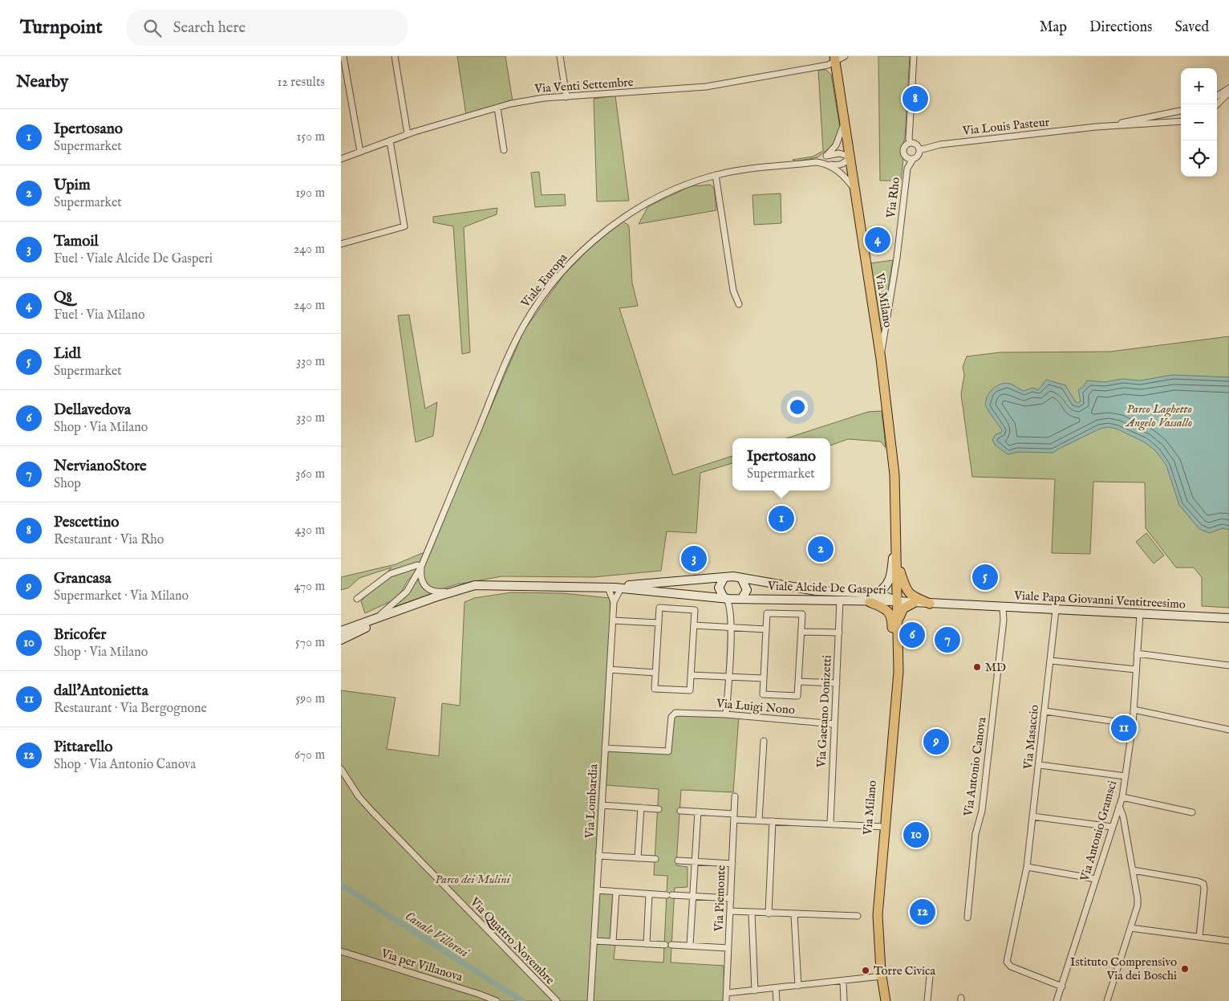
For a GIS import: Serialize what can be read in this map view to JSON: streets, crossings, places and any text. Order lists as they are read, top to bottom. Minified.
{"streets":{"main road":["Via Milano"],"street":["Via Venti Settembre","Via Louis Pasteur","Via Rho","Viale Europa","Viale Alcide De Gasperi","Viale Papa Giovanni Ventitreesimo","Via Luigi Nono","Via Gaetano Donizetti","Via Masaccio","Via Antonio Canova","Via Lombardia","Via Antonio Gramsci","Via Piemonte","Via Quattro Novembre","Via per Villanova"]},"crossings":[["Via Venti Settembre","Via Milano"],["Via Louis Pasteur","Via Rho"],["Via Rho","Via Milano"],["Viale Europa","Via Milano"],["Viale Europa","Viale Alcide De Gasperi"],["Via Milano","Viale Alcide De Gasperi"],["Via Milano","Viale Papa Giovanni Ventitreesimo"],["Viale Alcide De Gasperi","Viale Papa Giovanni Ventitreesimo"],["Viale Alcide De Gasperi","Via Gaetano Donizetti"],["Viale Alcide De Gasperi","Via Lombardia"],["Viale Papa Giovanni Ventitreesimo","Via Masaccio"],["Viale Papa Giovanni Ventitreesimo","Via Antonio Canova"],["Viale Papa Giovanni Ventitreesimo","Via Antonio Gramsci"],["Via Luigi Nono","Via Gaetano Donizetti"],["Via Luigi Nono","Via Lombardia"],["Via Masaccio","Via Antonio Gramsci"]],"water":["Canale Villoresi"],"parks":["Parco Laghetto Angelo Vassallo","Parco dei Mulini"],"places":["MD","Istituto Comprensivo Via dei Boschi","Torre Civica"],"page":{"header":"Turnpoint","search":"Search here","nav":["Map","Directions","Saved"],"heading":["Nearby","12 results"],"map_buttons":["+","−"],"pins":["8","4","1","2","3","5","6","7","11","9","10","12"],"list":[{"mark":"1","name":"Ipertosano","note":"Supermarket","value":"150 m"},{"mark":"2","name":"Upim","note":"Supermarket","value":"190 m"},{"mark":"3","name":"Tamoil","note":"Fuel · Viale Alcide De Gasperi","value":"240 m"},{"mark":"4","name":"Q8","note":"Fuel · Via Milano","value":"240 m"},{"mark":"5","name":"Lidl","note":"Supermarket","value":"330 m"},{"mark":"6","name":"Dellavedova","note":"Shop · Via Milano","value":"330 m"},{"mark":"7","name":"NervianoStore","note":"Shop","value":"360 m"},{"mark":"8","name":"Pescettino","note":"Restaurant · Via Rho","value":"430 m"},{"mark":"9","name":"Grancasa","note":"Supermarket · Via Milano","value":"470 m"},{"mark":"10","name":"Bricofer","note":"Shop · Via Milano","value":"570 m"},{"mark":"11","name":"dall'Antonietta","note":"Restaurant · Via Bergognone","value":"590 m"},{"mark":"12","name":"Pittarello","note":"Shop · Via Antonio Canova","value":"670 m"}],"popup":["Ipertosano","Supermarket"]}}
